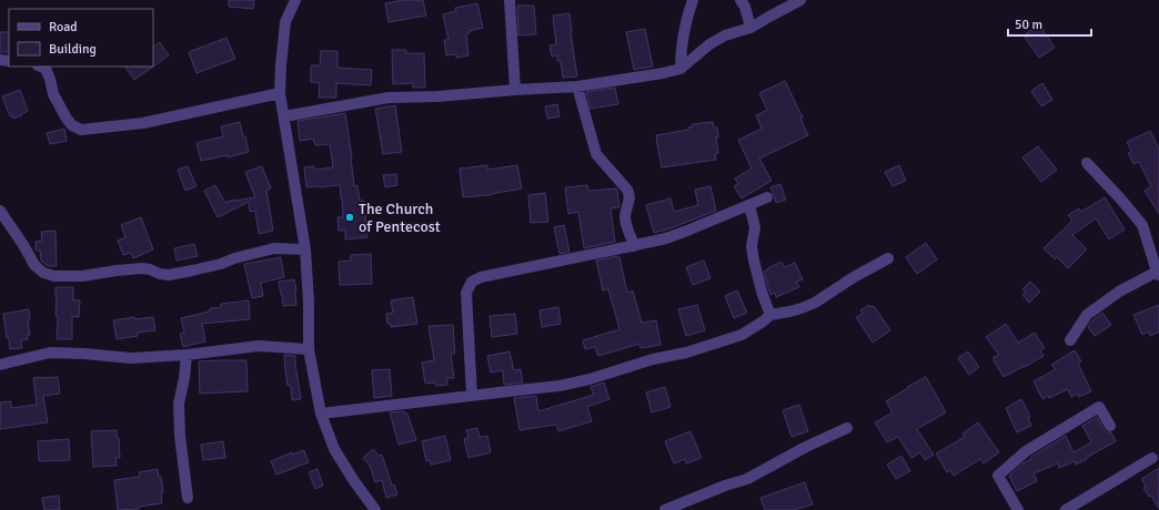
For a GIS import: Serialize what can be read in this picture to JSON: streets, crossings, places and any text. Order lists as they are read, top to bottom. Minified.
{"places":["The Church of Pentecost"],"legend":["Road","Building"],"scale_bar":"50 m"}
